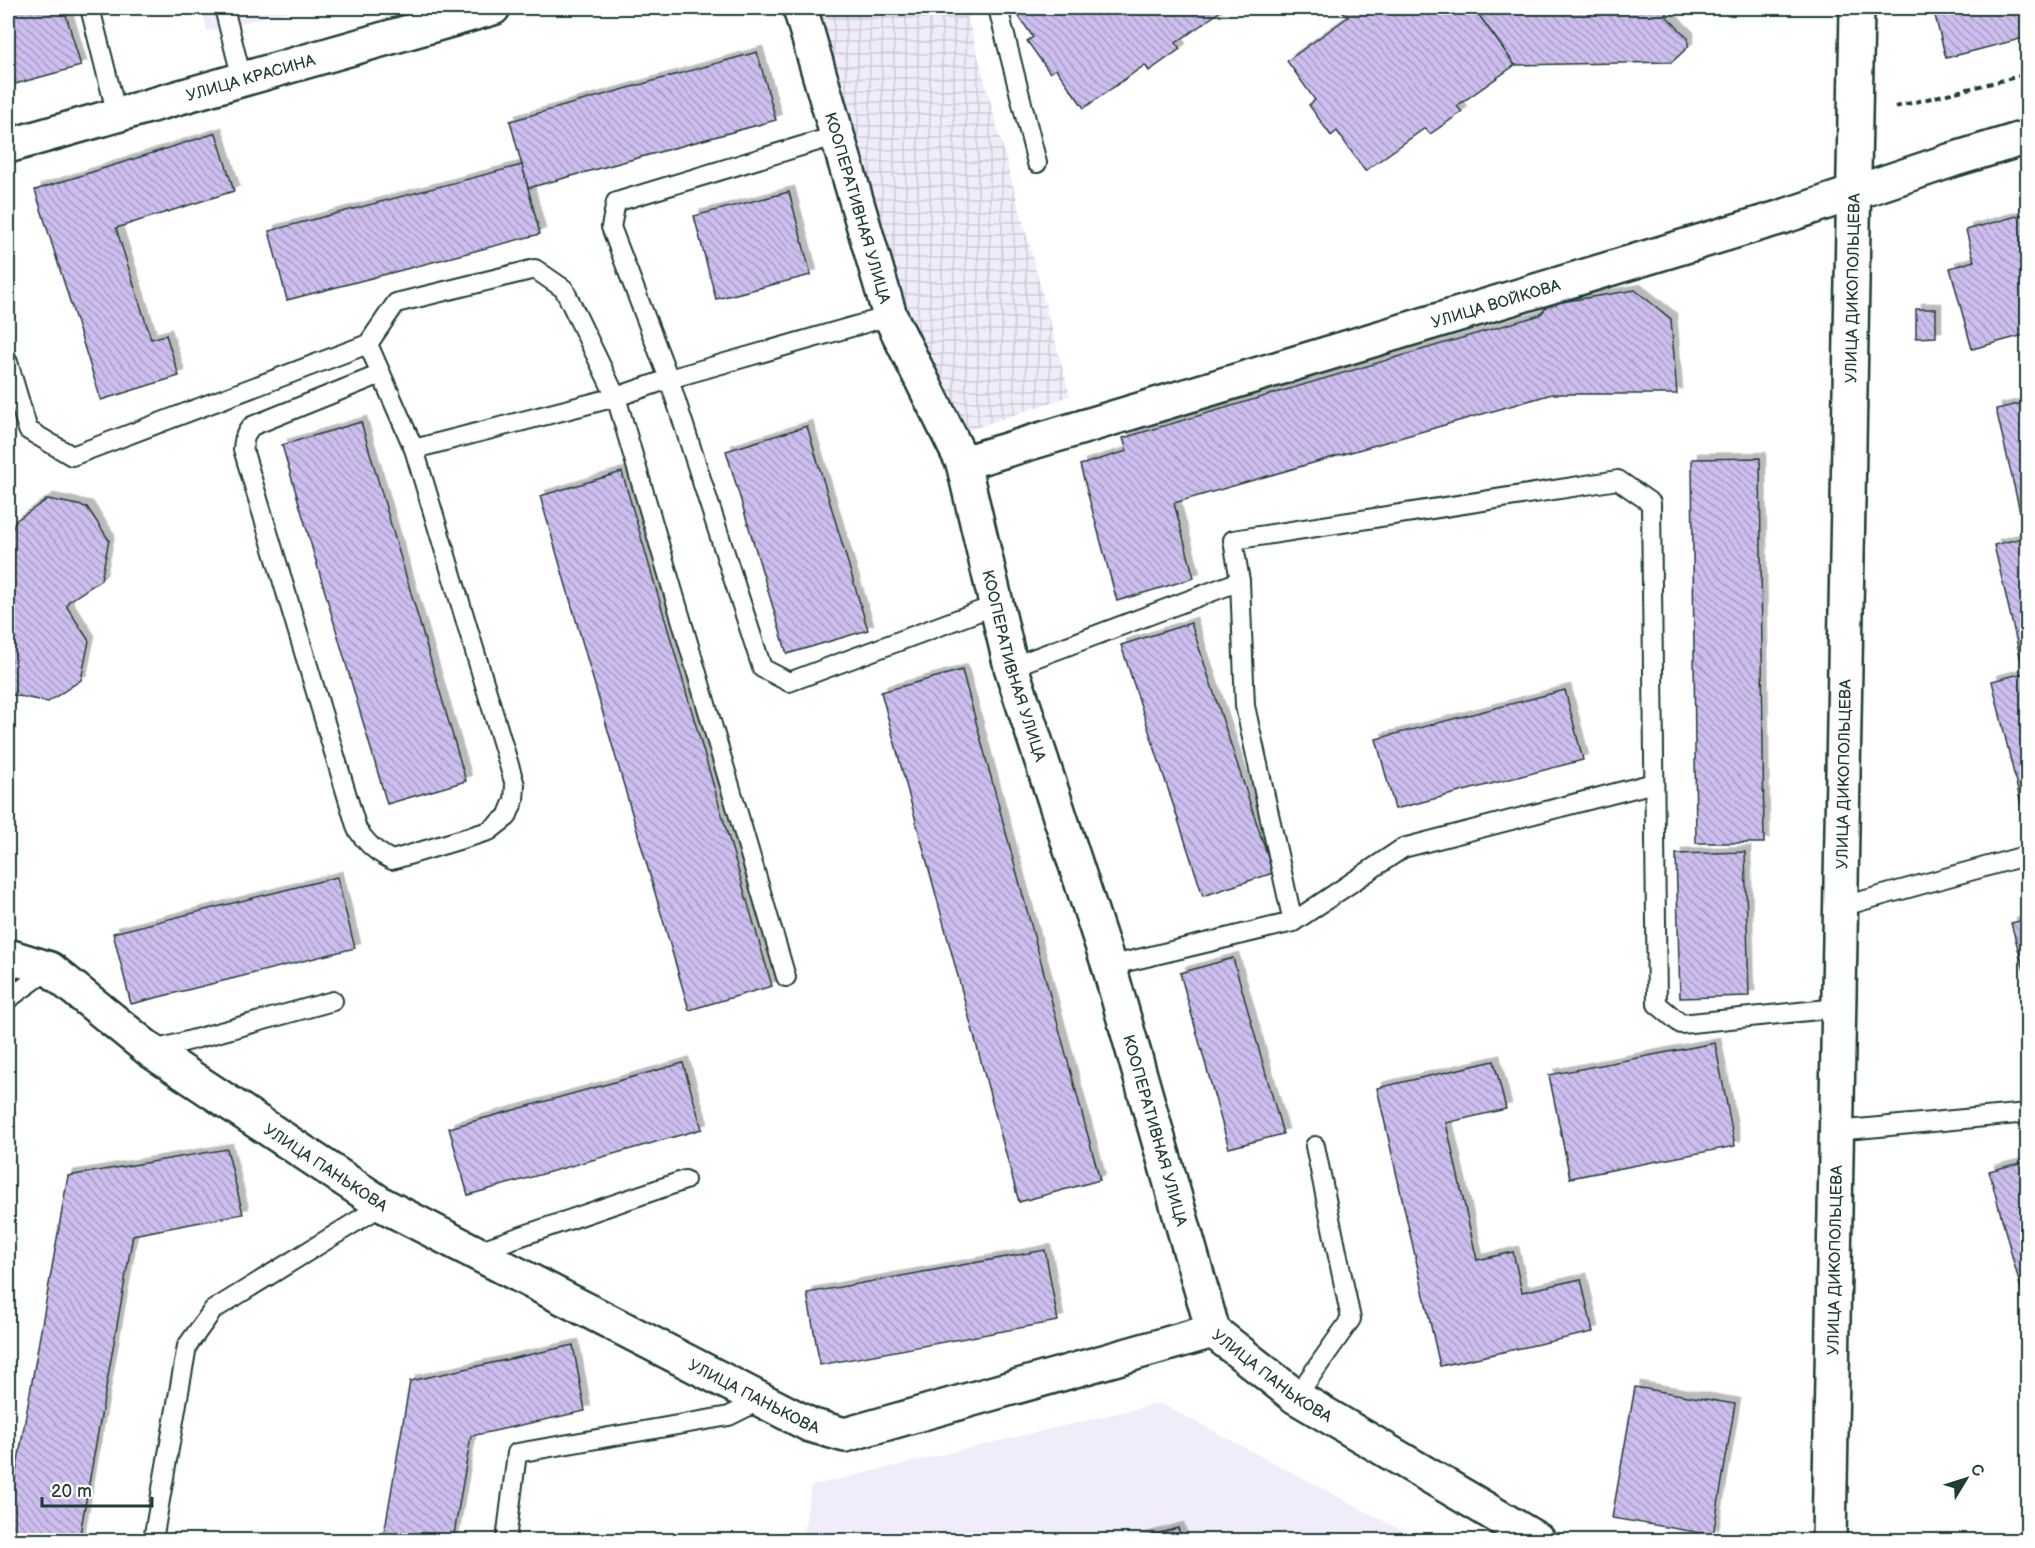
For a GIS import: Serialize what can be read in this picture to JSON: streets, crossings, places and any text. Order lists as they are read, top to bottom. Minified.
{"streets":{"street":["УЛИЦА КРАСИНА","КООПЕРАТИВНАЯ УЛИЦА","УЛИЦА ДИКОПОЛЬЦЕВА","УЛИЦА ВОЙКОВА","УЛИЦА ПАНЬКОВА"]},"crossings":[["КООПЕРАТИВНАЯ УЛИЦА","УЛИЦА ВОЙКОВА"],["КООПЕРАТИВНАЯ УЛИЦА","УЛИЦА ПАНЬКОВА"],["УЛИЦА ДИКОПОЛЬЦЕВА","УЛИЦА ВОЙКОВА"]],"scale_bar":"20 m","north":"top right"}
